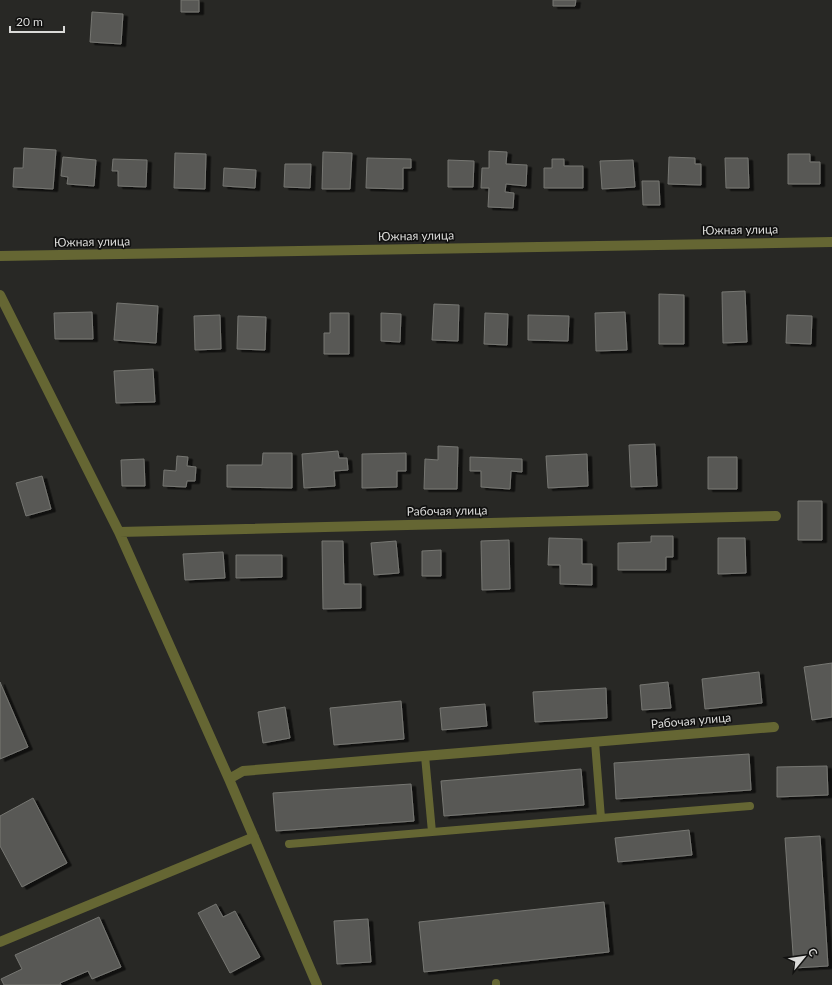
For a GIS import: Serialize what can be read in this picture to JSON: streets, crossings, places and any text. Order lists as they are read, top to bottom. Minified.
{"streets":{"street":["Южная улица","Рабочая улица"]},"scale_bar":"20 m","north":"top right"}
